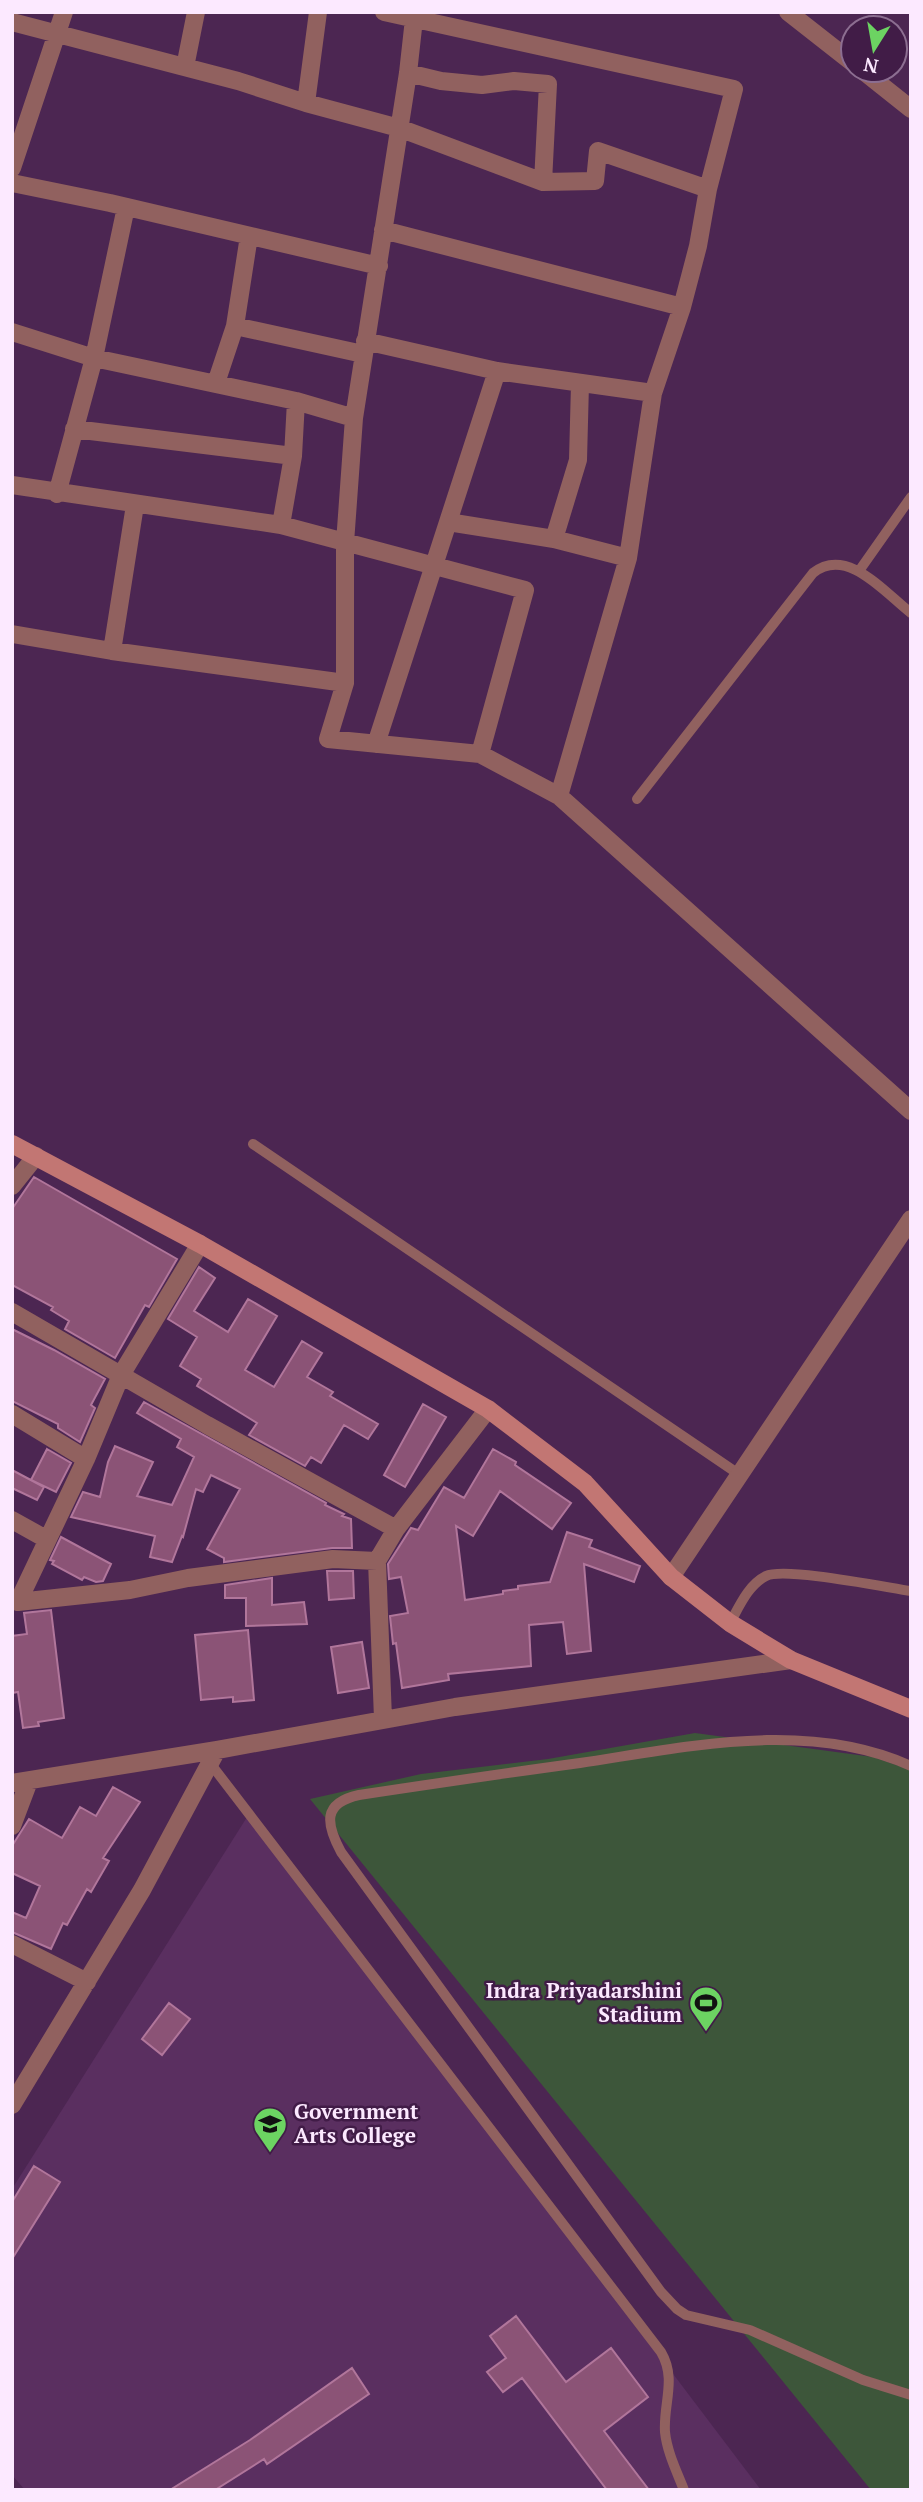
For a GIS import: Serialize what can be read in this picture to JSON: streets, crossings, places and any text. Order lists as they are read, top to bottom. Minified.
{"places":{"sports":["Indra Priyadarshini Stadium"],"school or university":["Government Arts College"]},"north":"bottom"}
